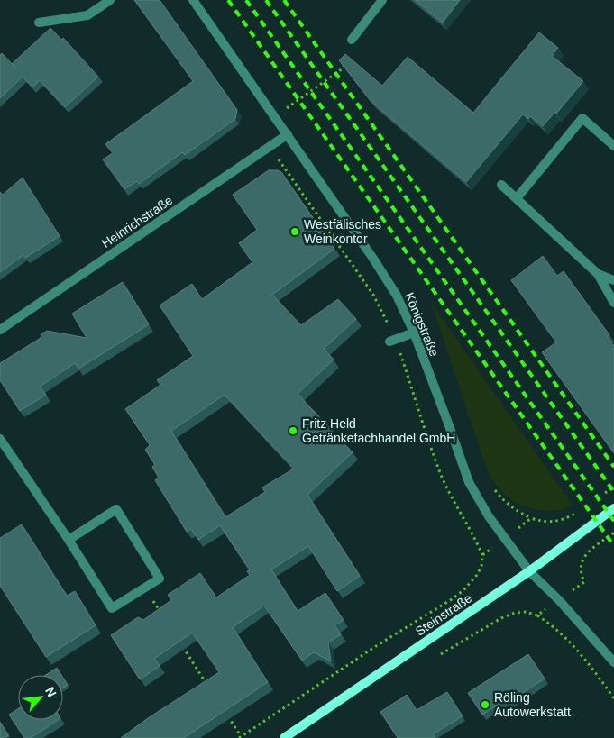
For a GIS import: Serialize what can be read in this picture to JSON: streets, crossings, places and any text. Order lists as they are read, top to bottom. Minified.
{"streets":{"main road":["Steinstraße"],"street":["Heinrichstraße","Königstraße"]},"crossings":[["Heinrichstraße","Königstraße"],["Königstraße","Steinstraße"]],"places":["Westfälisches Weinkontor","Fritz Held Getränkefachhandel GmbH","Röling Autowerkstatt"],"north":"top right"}
